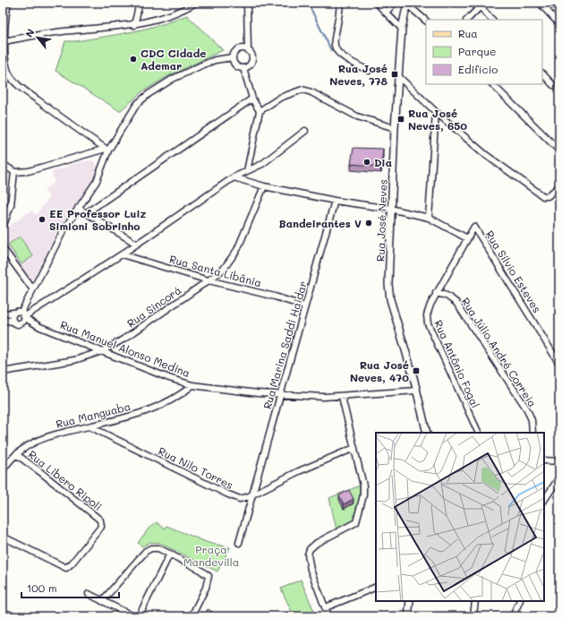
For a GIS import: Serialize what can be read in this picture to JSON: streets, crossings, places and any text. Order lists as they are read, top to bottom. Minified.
{"streets":{"street":["Rua José Neves","Rua Santa Libânia","Rua Sílvio Esteves","Rua Sincorá","Rua Marina Saddi Haidar","Rua Manuel Alonso Medina","Rua Júlio André Correia","Rua Antônio Fogal","Rua Manguaba","Rua Nilo Torres","Rua Libero Ripoli"]},"crossings":[["Rua José Neves","Rua Manuel Alonso Medina"],["Rua Santa Libânia","Rua Sincorá"],["Rua Santa Libânia","Rua Marina Saddi Haidar"],["Rua Sílvio Esteves","Rua Antônio Fogal"],["Rua Sincorá","Rua Manuel Alonso Medina"],["Rua Marina Saddi Haidar","Rua Manuel Alonso Medina"],["Rua Marina Saddi Haidar","Rua Nilo Torres"],["Rua Manuel Alonso Medina","Rua Manguaba"],["Rua Júlio André Correia","Rua Antônio Fogal"],["Rua Manguaba","Rua Nilo Torres"],["Rua Manguaba","Rua Libero Ripoli"]],"parks":["Praça Mandevilla"],"places":{"other":["CDC Cidade Ademar","Dia","EE Professor Luiz Simioni Sobrinho","Bandeirantes V"],"transit":["Rua José Neves, 778","Rua José Neves, 650","Rua José Neves, 470"]},"legend":["Rua","Parque","Edifício"],"scale_bar":"100 m","north":"top left"}
